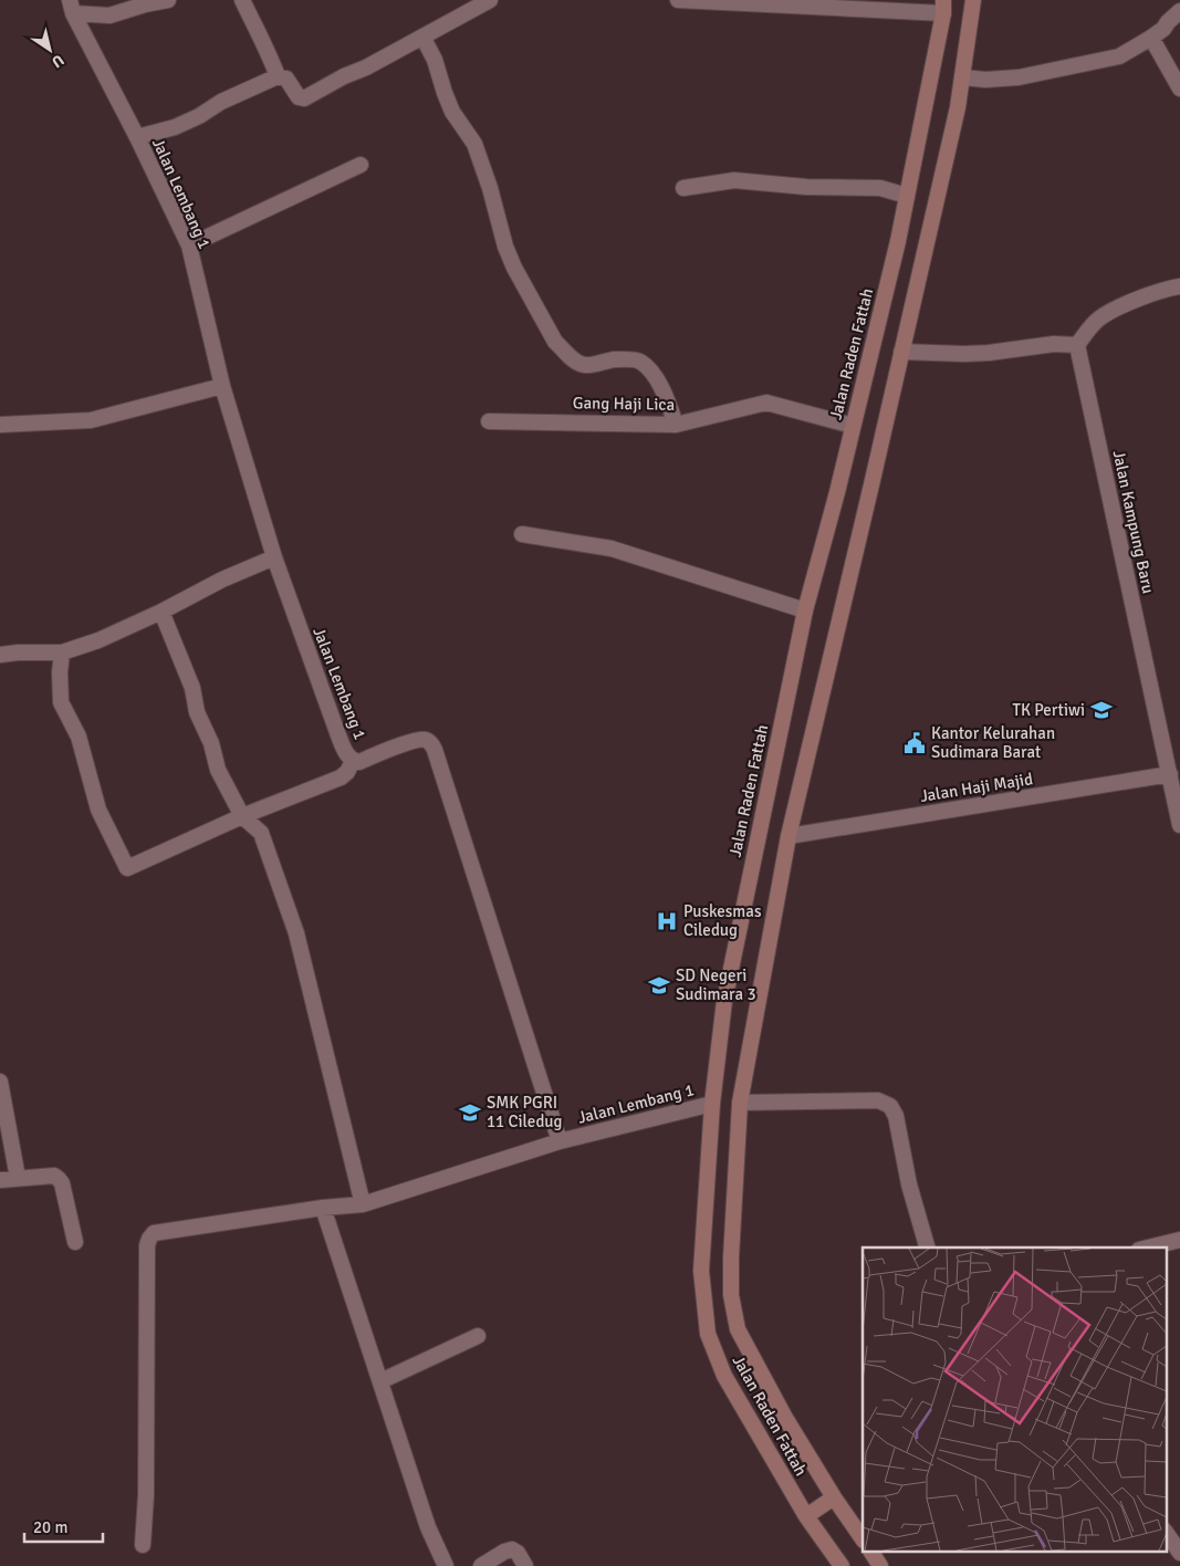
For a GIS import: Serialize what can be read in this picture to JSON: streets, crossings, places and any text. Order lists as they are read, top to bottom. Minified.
{"streets":{"main road":["Jalan Raden Fattah"],"street":["Jalan Lembang 1","Gang Haji Lica","Jalan Kampung Baru","Jalan Haji Majid"]},"crossings":[["Jalan Lembang 1","Jalan Raden Fattah"],["Jalan Raden Fattah","Gang Haji Lica"],["Jalan Raden Fattah","Jalan Haji Majid"],["Jalan Kampung Baru","Jalan Haji Majid"]],"places":{"school or university":["TK Pertiwi","SD Negeri Sudimara 3","SMK PGRI 11 Ciledug"],"public building":["Kantor Kelurahan Sudimara Barat"],"hospital":["Puskesmas Ciledug"]},"scale_bar":"20 m","north":"bottom right"}
